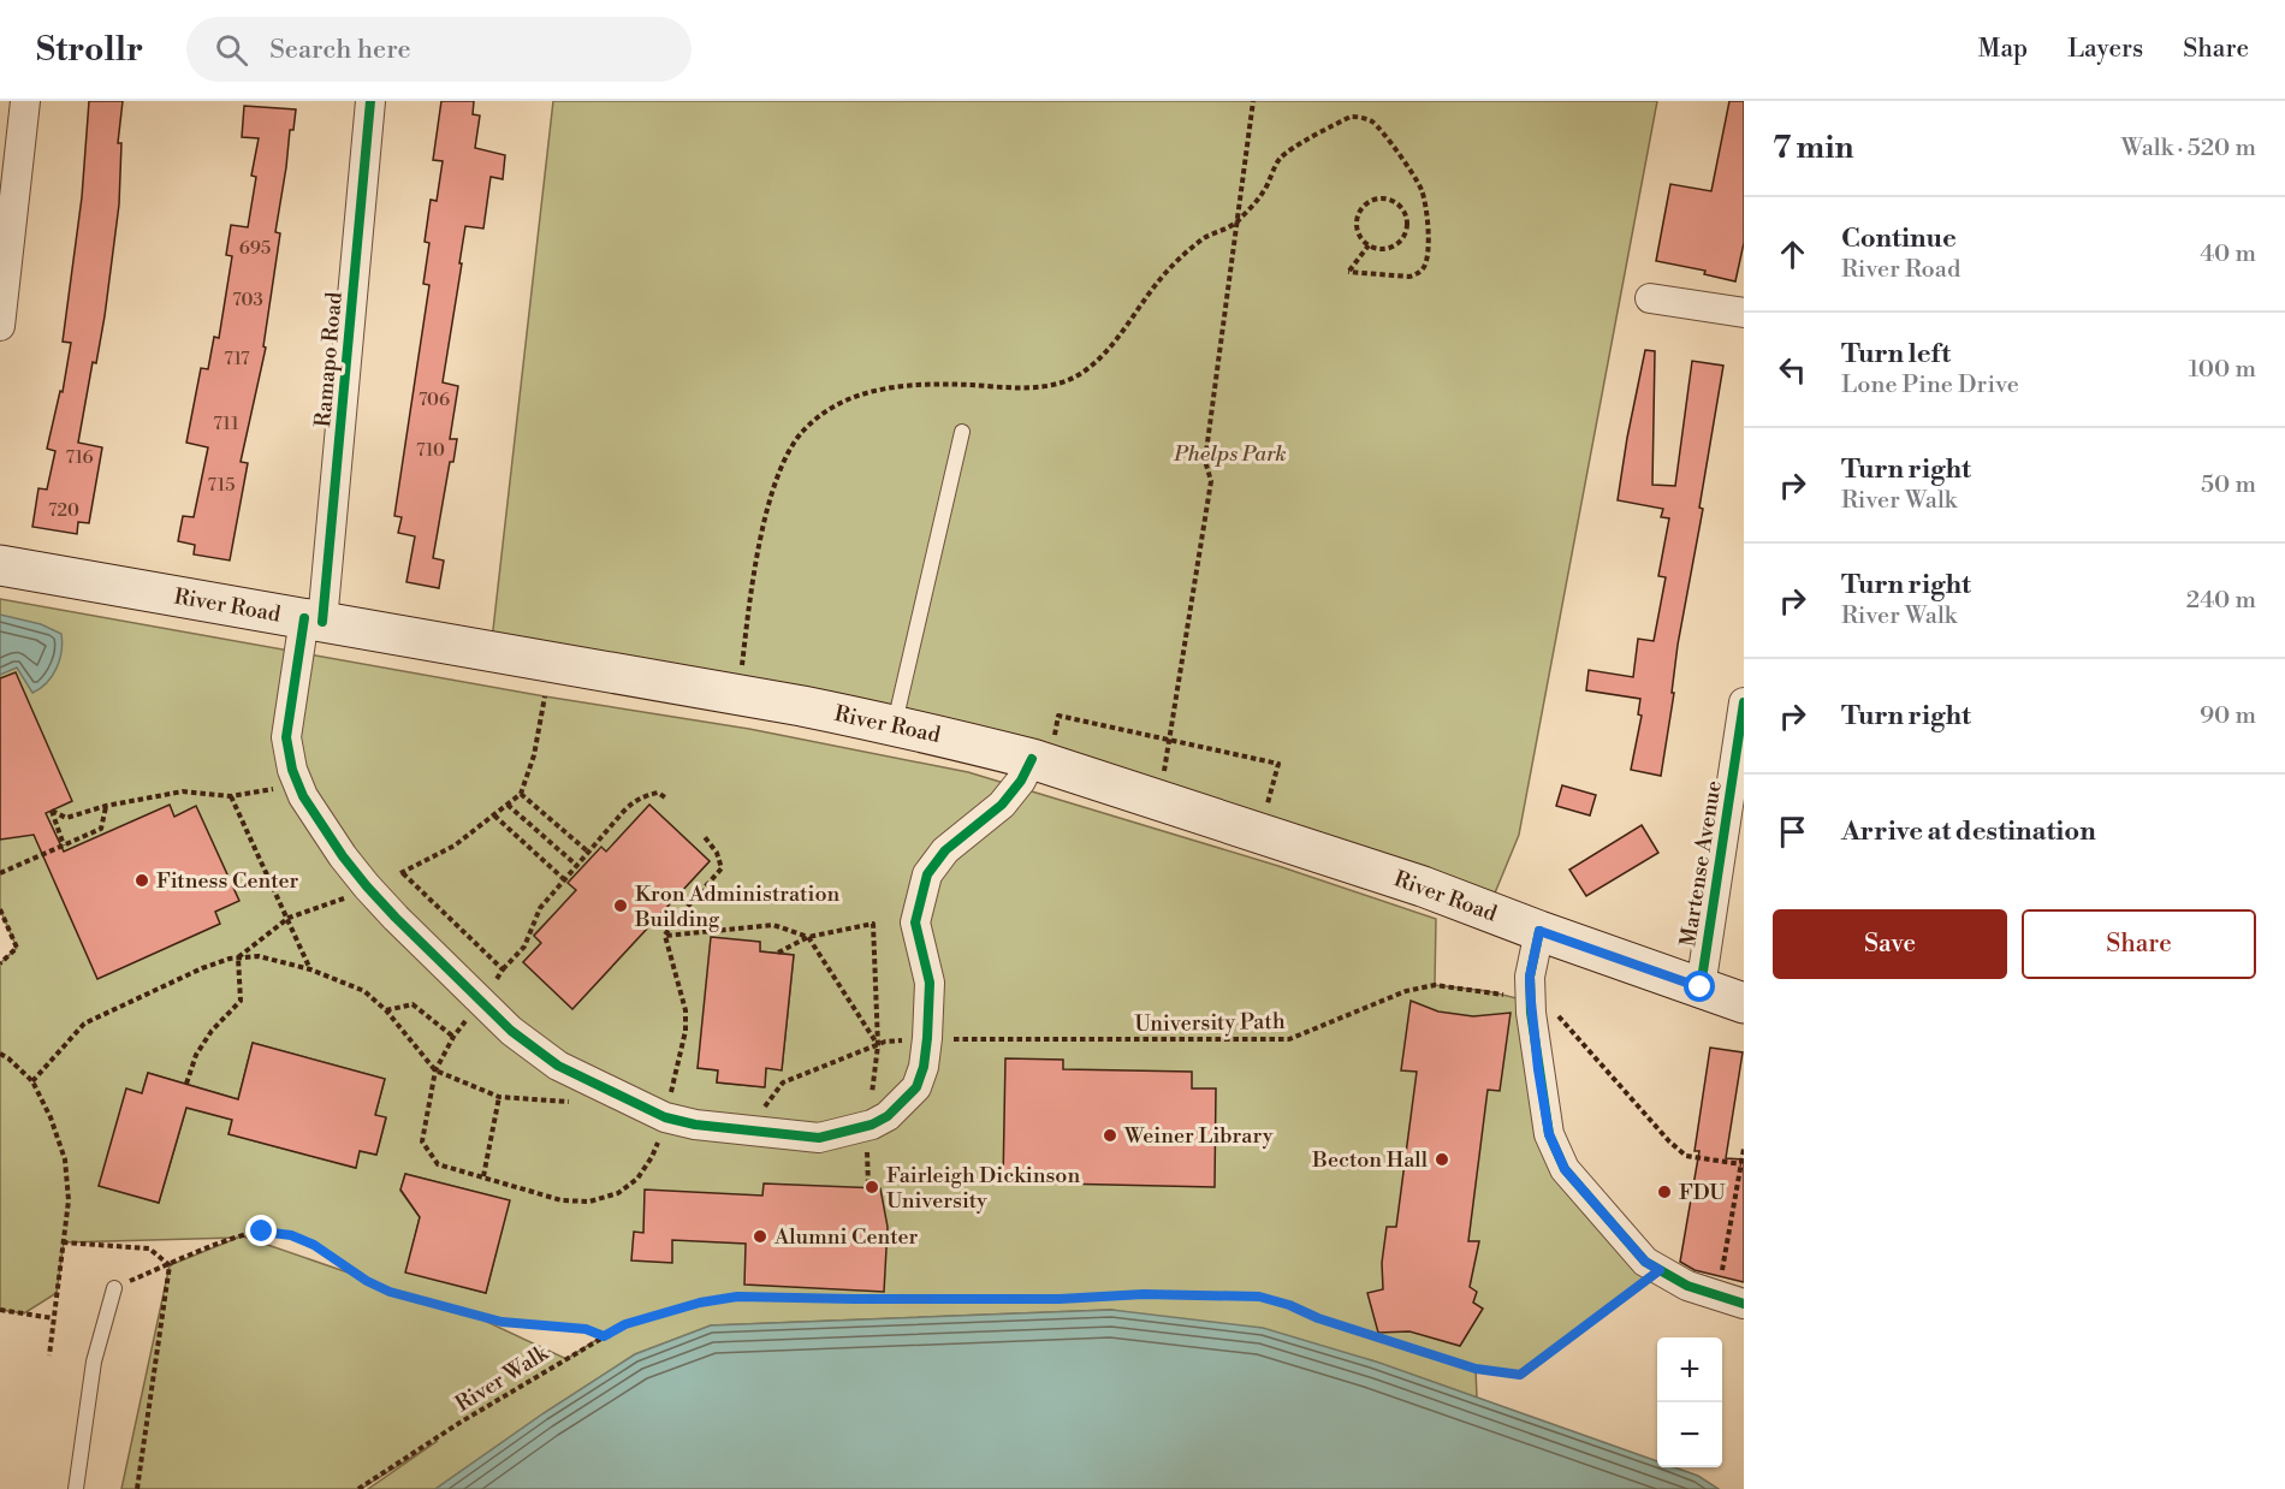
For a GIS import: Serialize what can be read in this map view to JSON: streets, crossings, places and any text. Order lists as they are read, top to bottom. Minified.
{"streets":{"main road":["River Road"],"street":["Ramapo Road","Martense Avenue"],"path":["University Path","River Walk"]},"crossings":[["Ramapo Road","River Road"],["River Road","Martense Avenue"]],"parks":["Phelps Park"],"places":["Fitness Center","Kron Administration Building","Weiner Library","Becton Hall","Fairleigh Dickinson University","FDU","Alumni Center"],"house_numbers":["695","703","717","706","711","710","716","715","720"],"page":{"header":"Strollr","search":"Search here","nav":["Map","Layers","Share"],"heading":["7 min","Walk · 520 m"],"list":[["Continue","River Road","40 m"],["Turn left","Lone Pine Drive","100 m"],["Turn right","River Walk","50 m"],["Turn right","River Walk","240 m"],["Turn right","90 m"],"Arrive at destination"],"buttons":["Save","Share"],"map_buttons":["+","−"]}}
